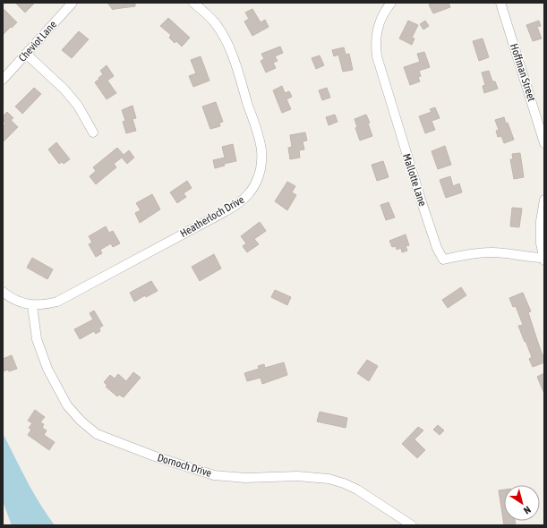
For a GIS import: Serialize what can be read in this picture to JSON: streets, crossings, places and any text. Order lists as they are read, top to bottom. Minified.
{"streets":{"street":["Cheviot Lane","Hoffman Street","Mallotte Lane","Heatherloch Drive","Dornoch Drive"]},"crossings":[["Heatherloch Drive","Dornoch Drive"]],"north":"bottom right"}
